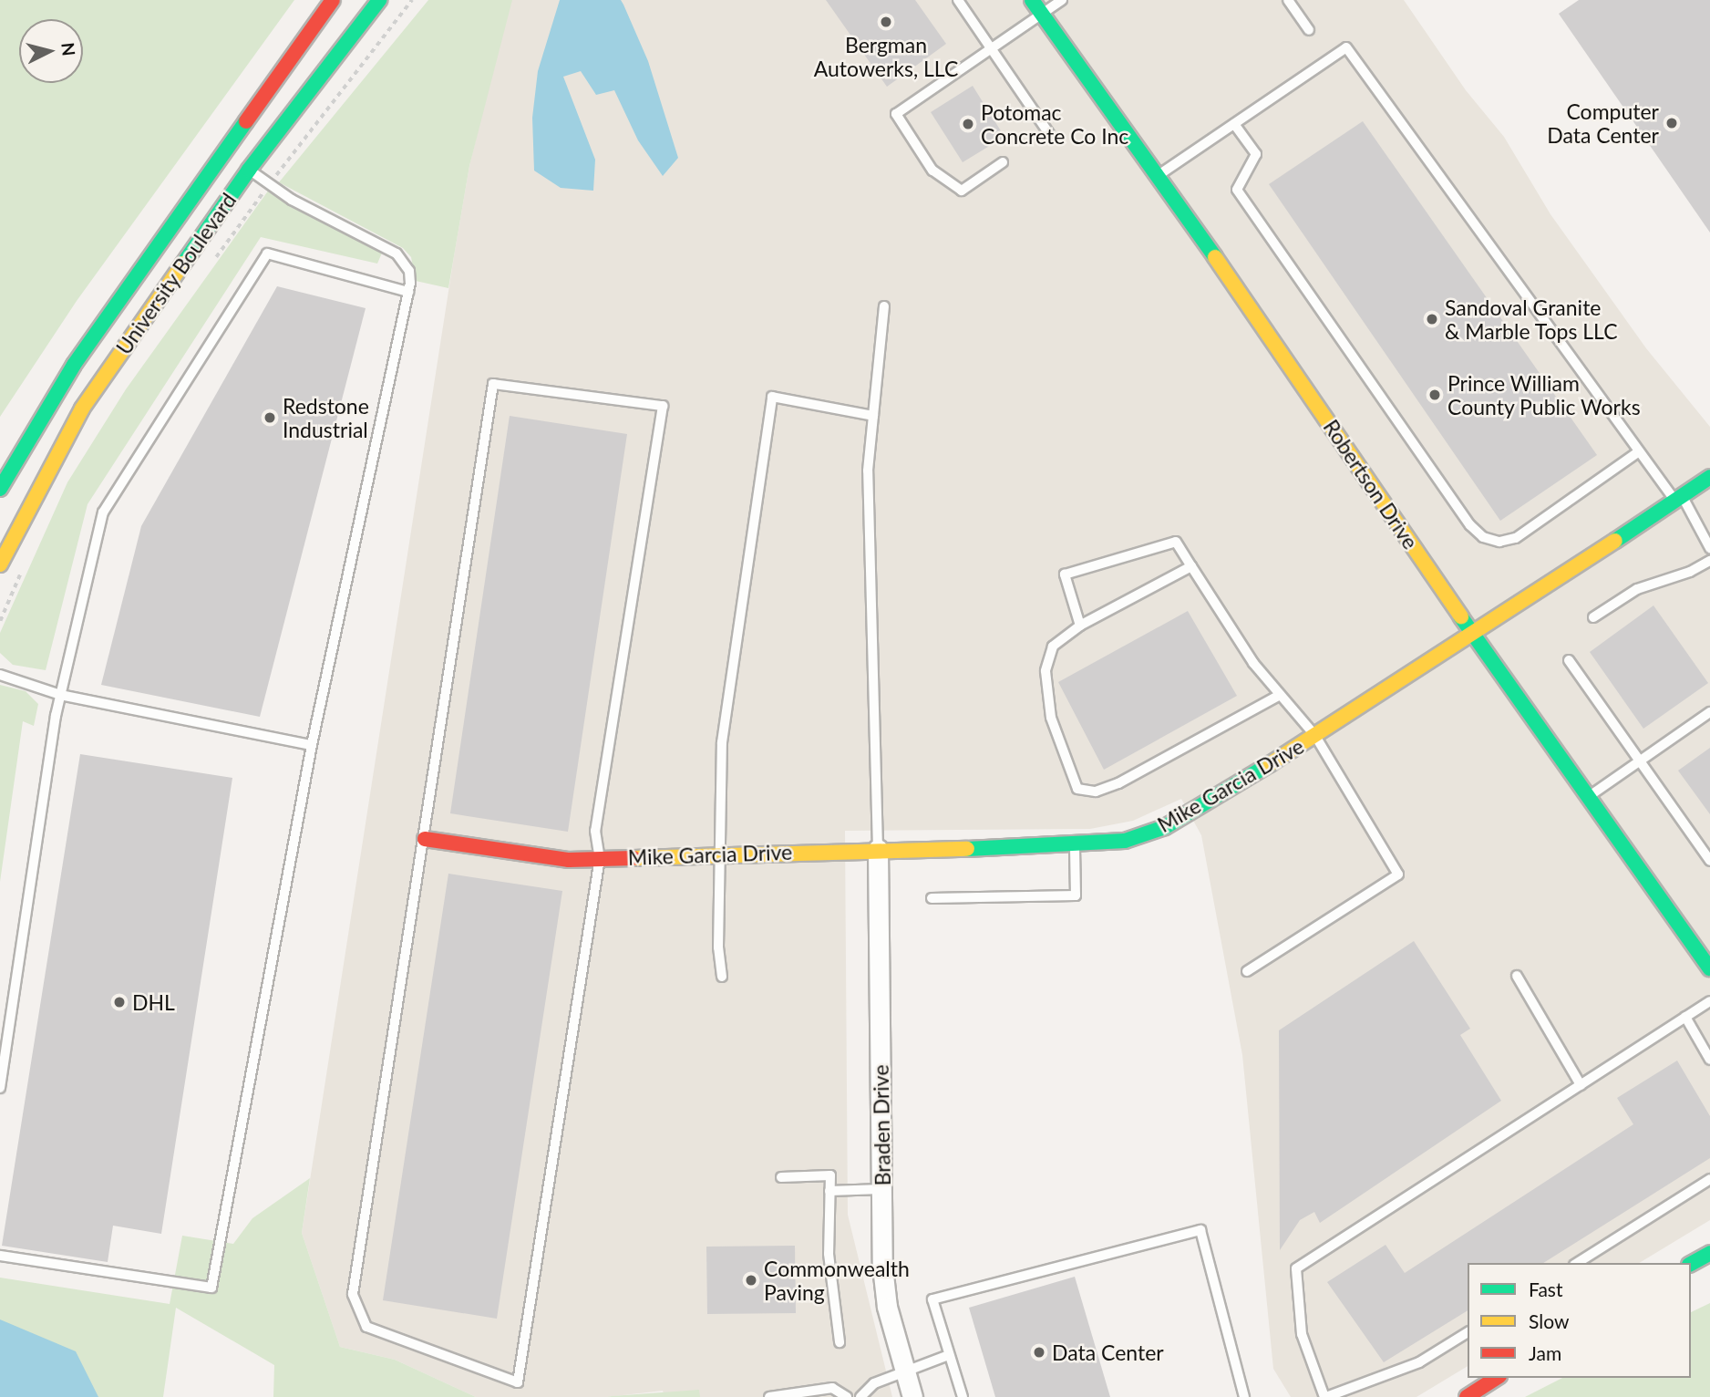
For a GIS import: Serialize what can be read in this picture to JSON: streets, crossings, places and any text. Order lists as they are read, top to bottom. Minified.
{"streets":{"street":["University Boulevard","Robertson Drive","Mike Garcia Drive","Braden Drive"]},"crossings":[["Robertson Drive","Mike Garcia Drive"],["Mike Garcia Drive","Braden Drive"]],"places":["Bergman Autowerks, LLC","Computer Data Center","Potomac Concrete Co Inc","Sandoval Granite & Marble Tops LLC","Prince William County Public Works","Redstone Industrial","DHL","Commonwealth Paving","Data Center"],"legend":["Fast","Slow","Jam"],"north":"right"}
